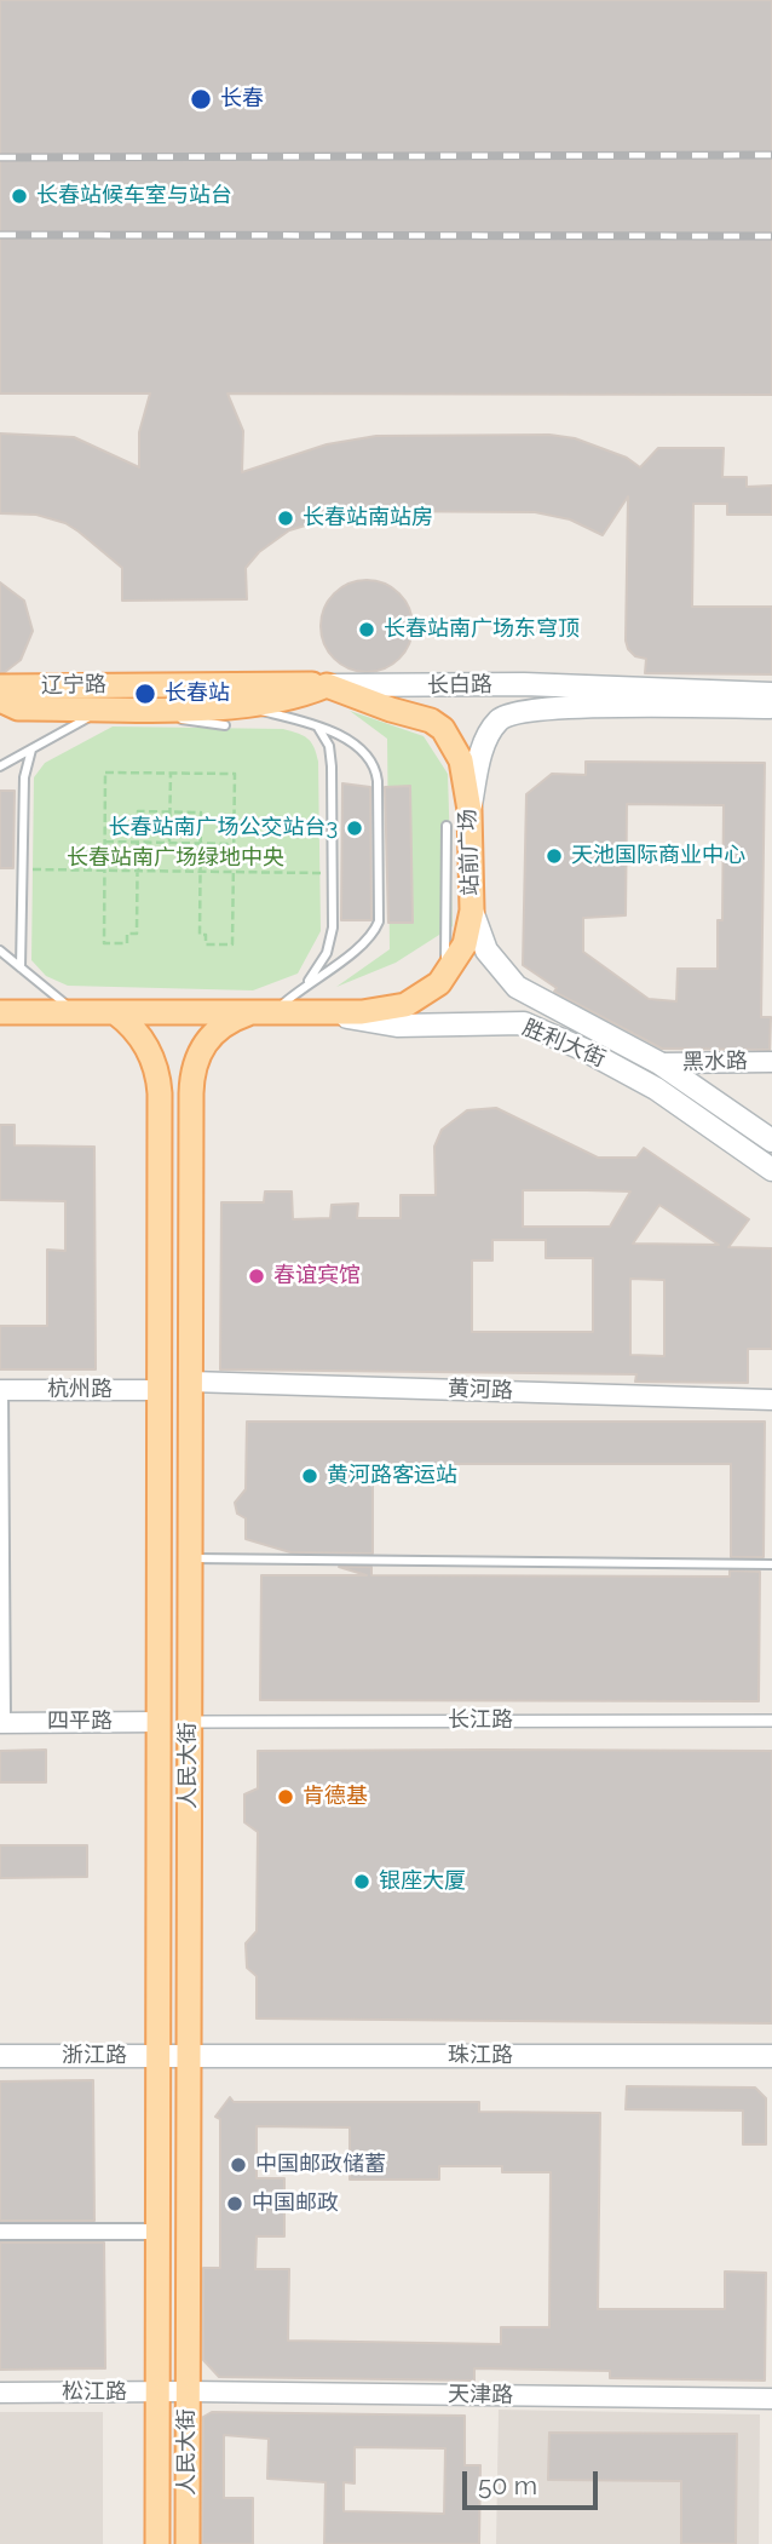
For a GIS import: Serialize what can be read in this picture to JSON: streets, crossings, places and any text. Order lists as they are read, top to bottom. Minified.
{"streets":{"main road":["辽宁路","长白路","站前广场","胜利大街","人民大街","浙江路","珠江路"],"street":["黑水路","杭州路","黄河路","长江路","四平路","松江路","天津路"]},"crossings":[["辽宁路","长白路"],["长白路","站前广场"],["站前广场","胜利大街"],["站前广场","人民大街"],["胜利大街","黑水路"],["杭州路","人民大街"],["黄河路","人民大街"],["长江路","人民大街"],["四平路","人民大街"],["人民大街","浙江路"],["人民大街","珠江路"],["人民大街","松江路"],["人民大街","天津路"],["浙江路","珠江路"],["松江路","天津路"]],"parks":["长春站南广场绿地中央"],"places":["长春","长春站候车室与站台","长春站南站房","长春站南广场东穹顶","长春站","长春站南广场公交站台3","天池国际商业中心","春谊宾馆","黄河路客运站","肯德基","银座大厦","中国邮政储蓄","中国邮政"],"scale_bar":"50 m"}
